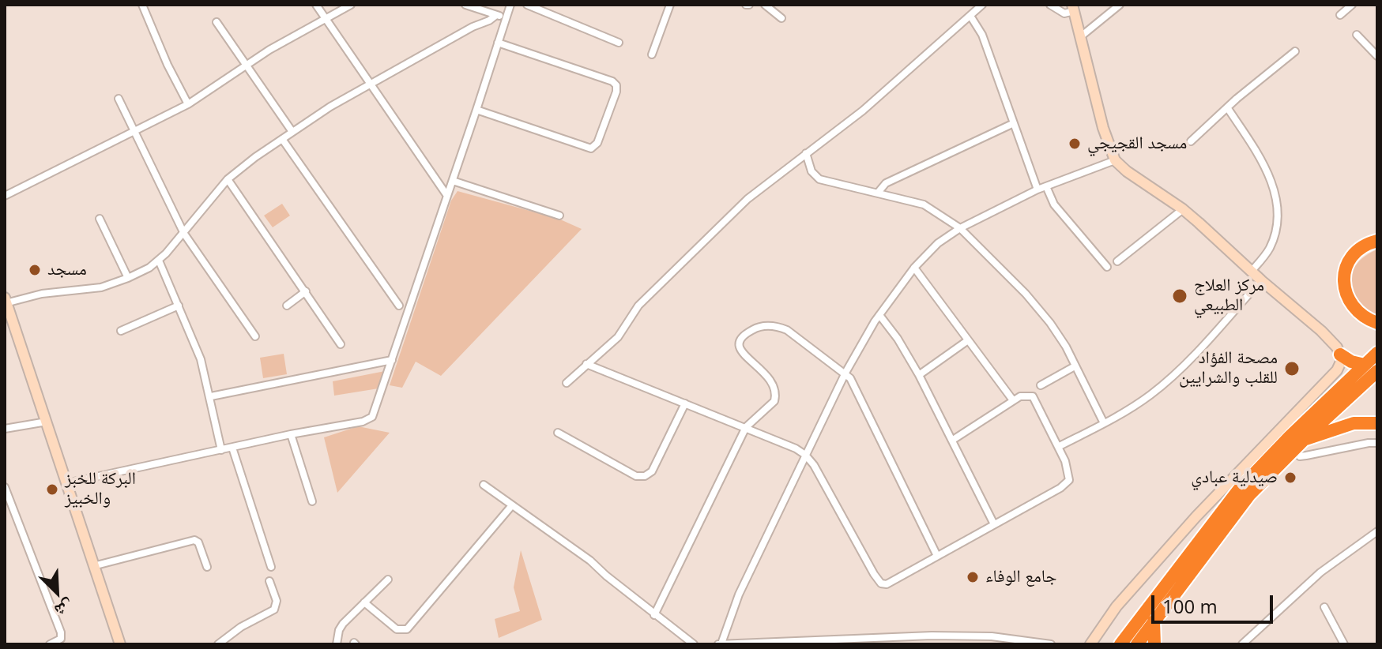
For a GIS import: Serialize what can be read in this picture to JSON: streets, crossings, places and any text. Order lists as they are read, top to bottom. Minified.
{"places":["مسجد القجيجي","مسجد","مركز العلاج الطبيعي","مصحة الفؤاد للقلب والشرايين","صيدلية عبادي","البركة للخبز والخبيز","جامع الوفاء"],"scale_bar":"100 m","north":"bottom right"}
